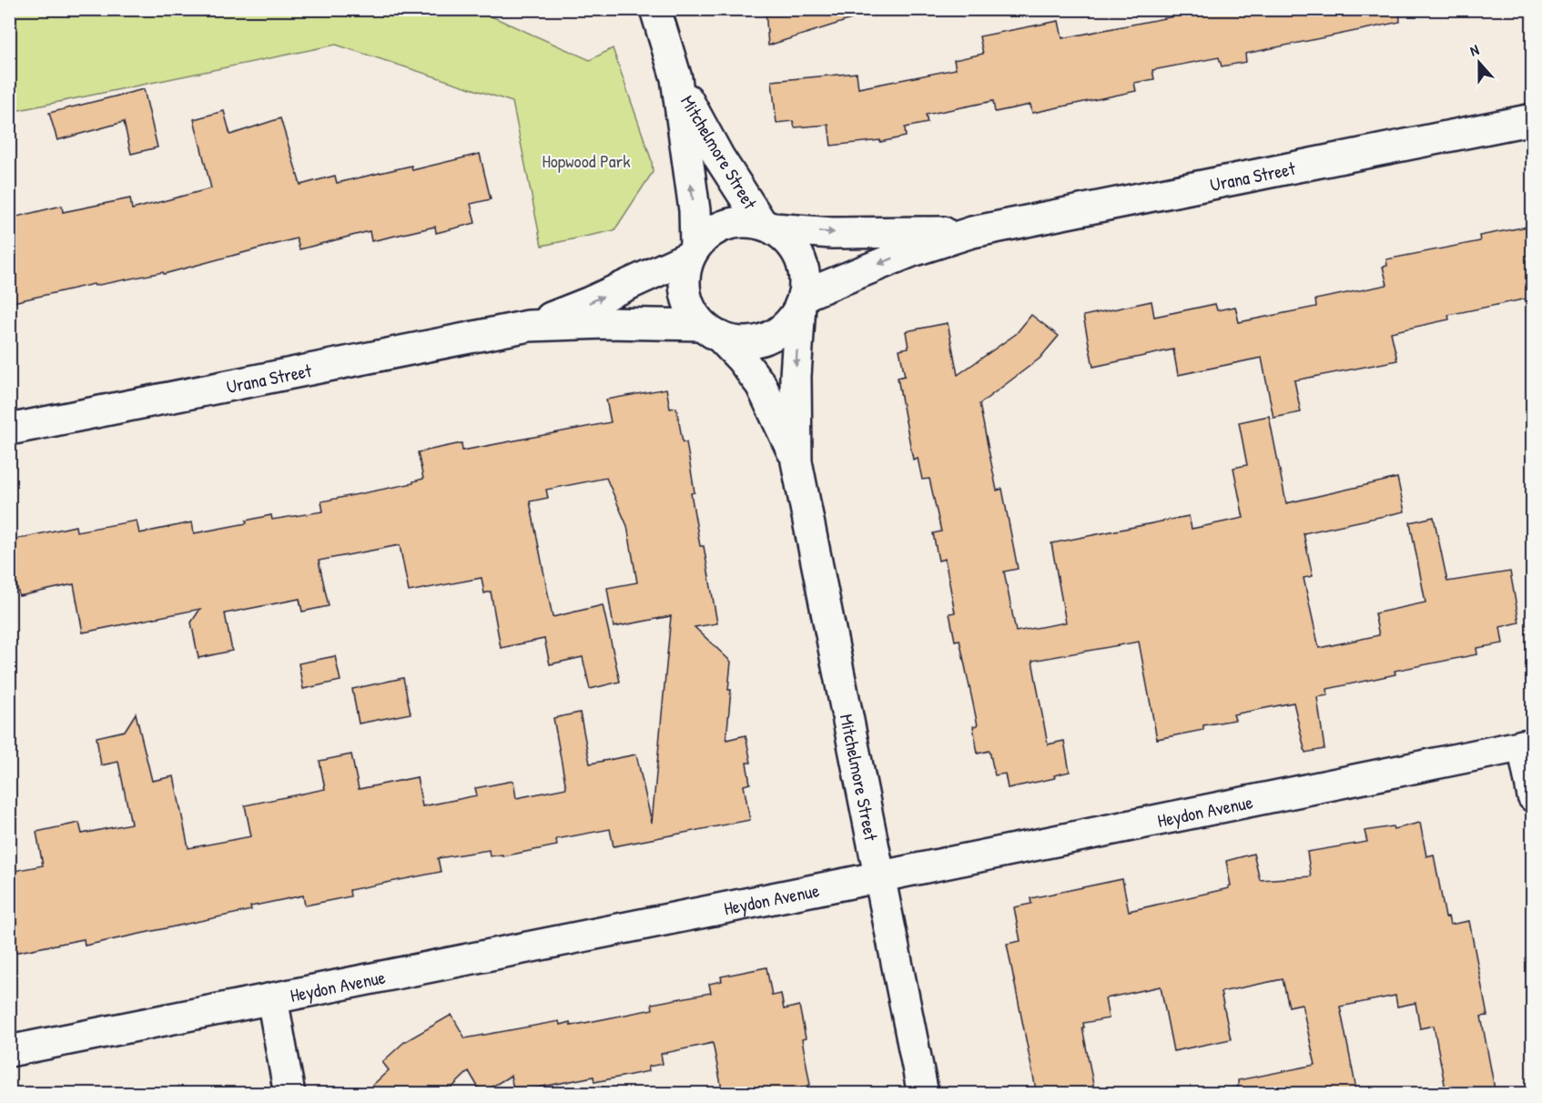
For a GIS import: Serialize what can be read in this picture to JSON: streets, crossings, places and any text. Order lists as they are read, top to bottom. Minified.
{"streets":{"street":["Mitchelmore Street","Urana Street","Heydon Avenue"]},"crossings":[["Mitchelmore Street","Urana Street"],["Mitchelmore Street","Heydon Avenue"]],"parks":["Hopwood Park"],"north":"top"}
